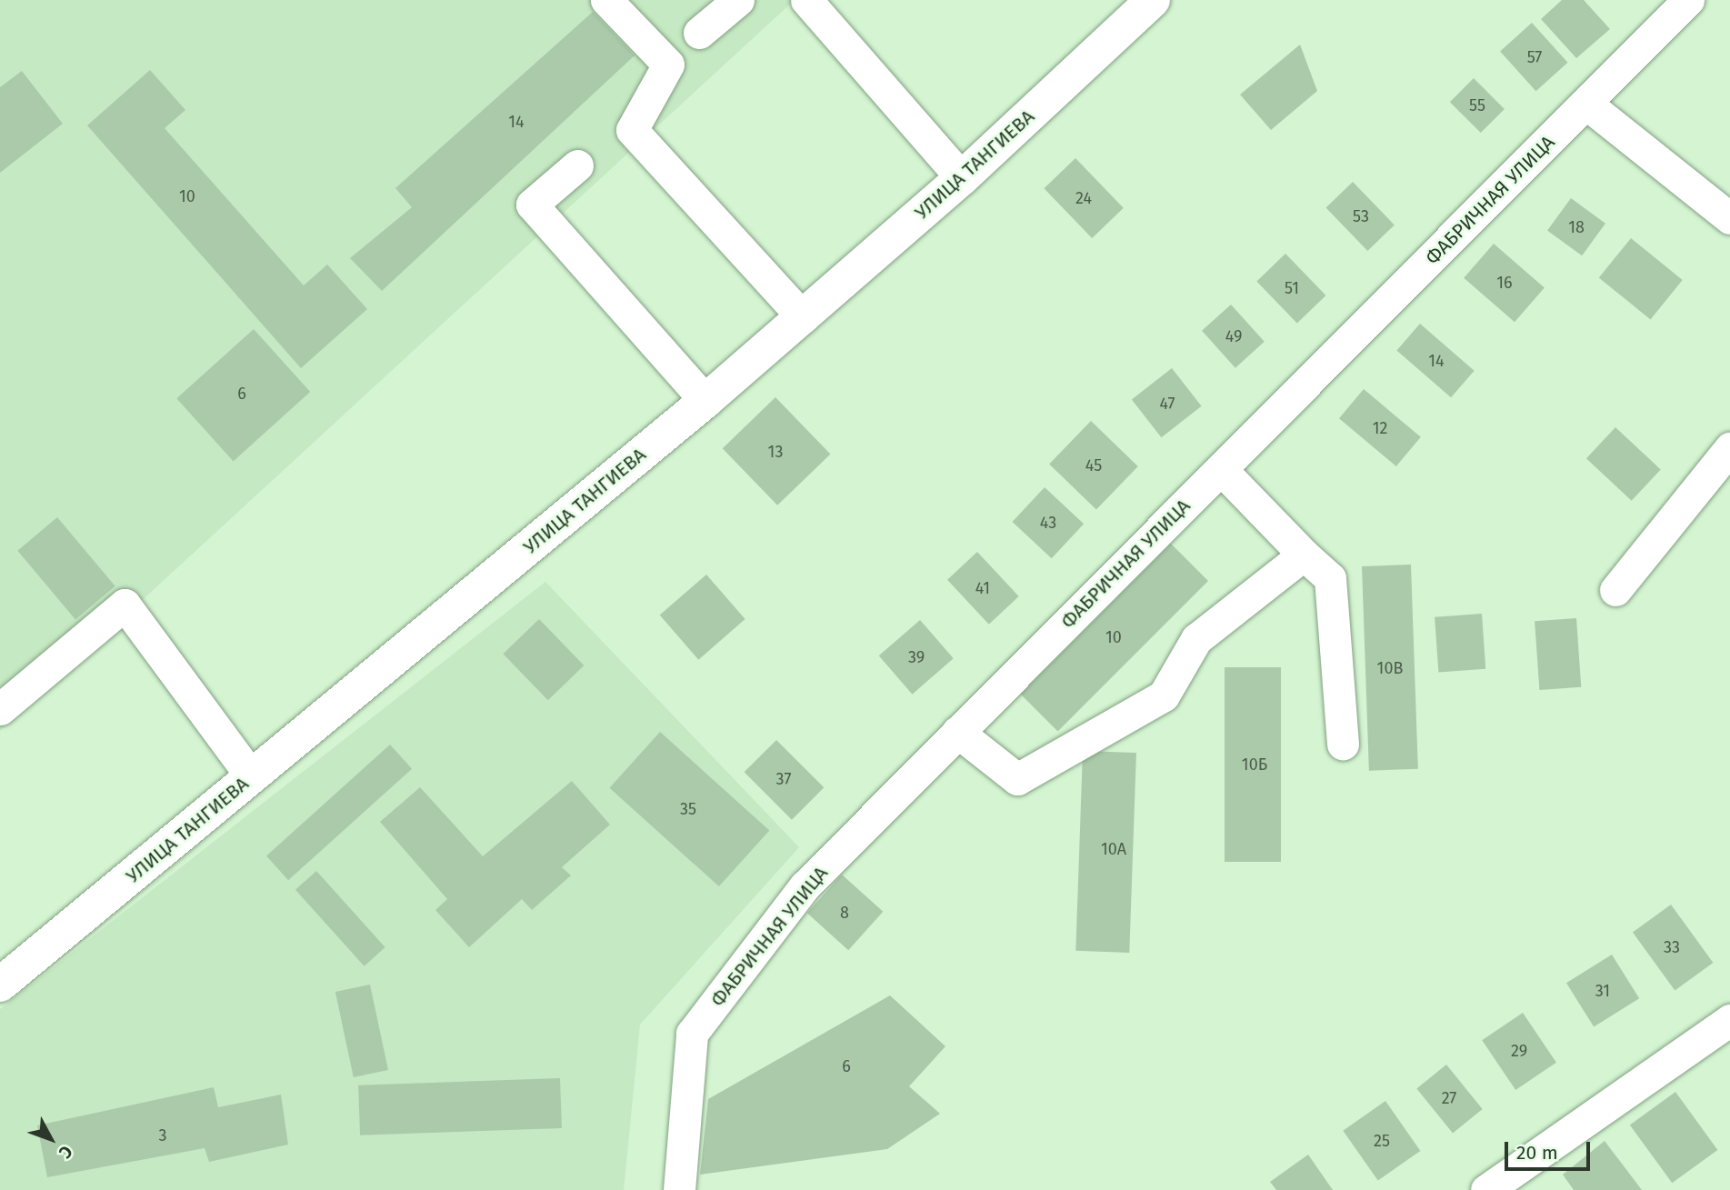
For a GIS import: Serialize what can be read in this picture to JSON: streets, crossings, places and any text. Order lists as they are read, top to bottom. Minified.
{"streets":{"main road":["УЛИЦА ТАНГИЕВА"],"street":["ФАБРИЧНАЯ УЛИЦА"]},"house_numbers":["57","55","14","10","24","53","18","16","51","49","14","6","47","12","13","45","43","41","10","39","10В","10Б","37","35","10А","8","33","31","29","6","27","3","25"],"scale_bar":"20 m","north":"bottom right"}
